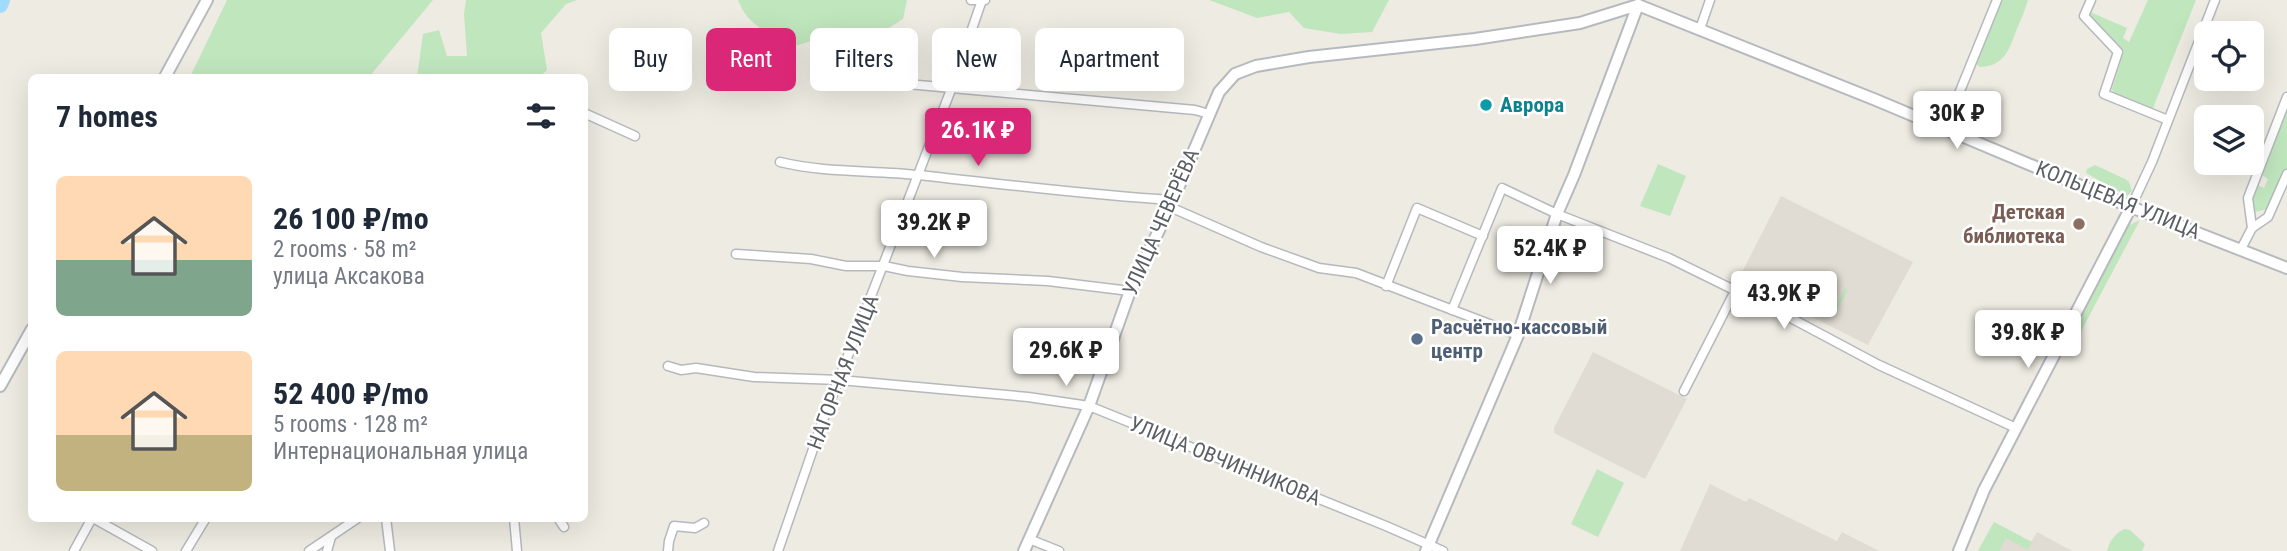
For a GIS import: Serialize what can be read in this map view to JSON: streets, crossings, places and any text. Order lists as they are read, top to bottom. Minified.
{"streets":{"street":["КОЛЬЦЕВАЯ УЛИЦА","УЛИЦА ЧЕВЕРЁВА","НАГОРНАЯ УЛИЦА","УЛИЦА ОВЧИННИКОВА"]},"crossings":[["КОЛЬЦЕВАЯ УЛИЦА","УЛИЦА ЧЕВЕРЁВА"],["УЛИЦА ЧЕВЕРЁВА","УЛИЦА ОВЧИННИКОВА"],["НАГОРНАЯ УЛИЦА","УЛИЦА ОВЧИННИКОВА"]],"places":["Аврора","Детская библиотека","Расчётно-кассовый центр"],"page":{"chip":["Buy","Rent","Filters","New","Apartment"],"heading":"7 homes","price":["30K ₽","26.1K ₽","39.2K ₽","52.4K ₽","43.9K ₽","39.8K ₽","29.6K ₽"],"list":[{"name":"26 100 ₽/mo","note":"2 rooms · 58 m² · улица Аксакова"},{"name":"52 400 ₽/mo","note":"5 rooms · 128 m² · Интернациональная улица"}]}}
